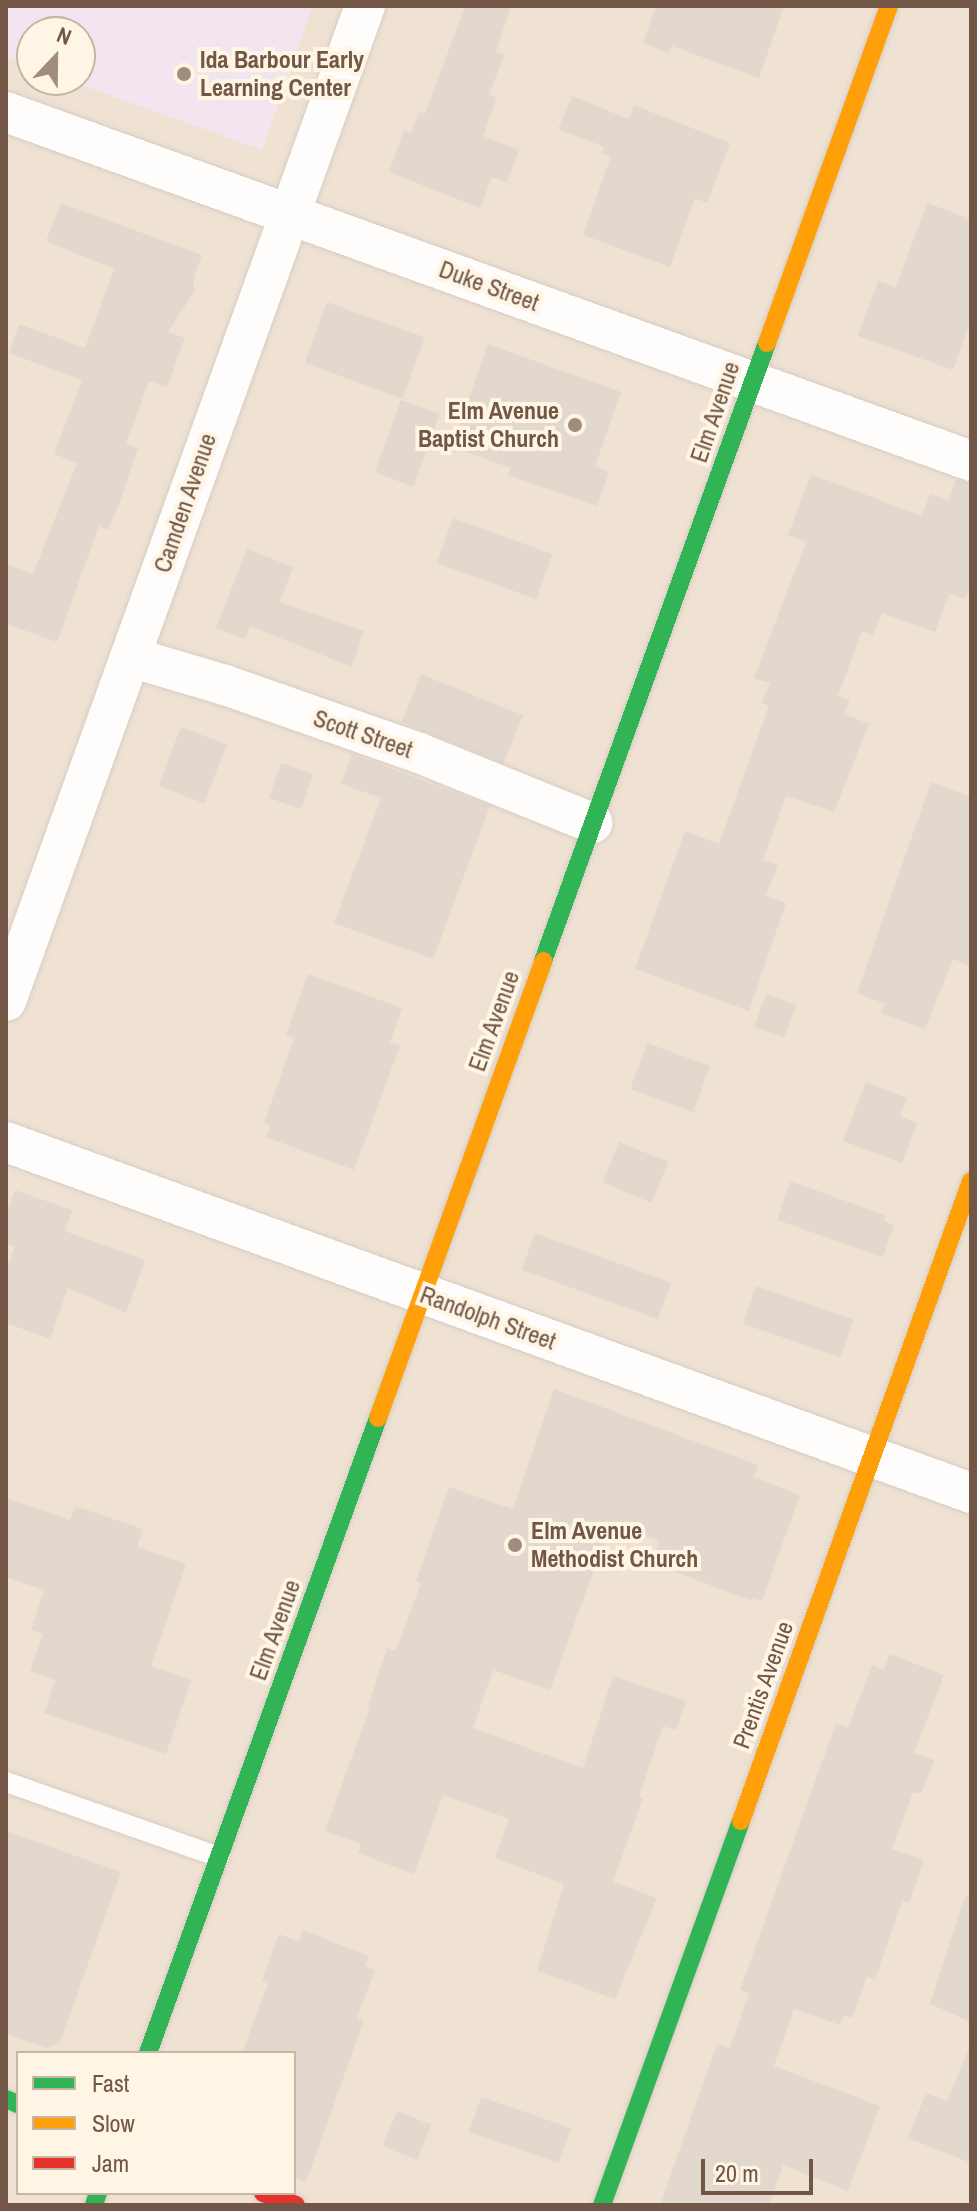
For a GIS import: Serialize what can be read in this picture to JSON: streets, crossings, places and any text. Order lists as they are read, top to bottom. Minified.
{"streets":{"main road":["Elm Avenue","Prentis Avenue"],"street":["Duke Street","Camden Avenue","Scott Street","Randolph Street"]},"crossings":[["Duke Street","Elm Avenue"],["Duke Street","Camden Avenue"],["Elm Avenue","Scott Street"],["Elm Avenue","Randolph Street"],["Camden Avenue","Scott Street"],["Randolph Street","Prentis Avenue"]],"places":["Ida Barbour Early Learning Center","Elm Avenue Baptist Church","Elm Avenue Methodist Church"],"legend":["Fast","Slow","Jam"],"scale_bar":"20 m","north":"top"}
